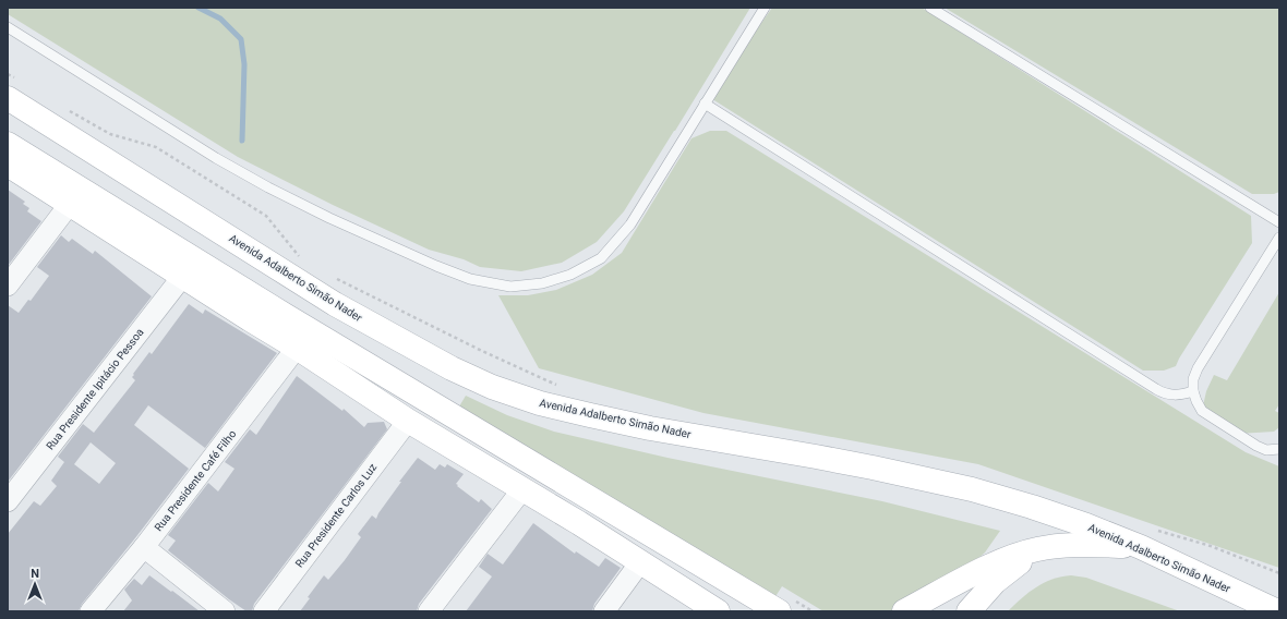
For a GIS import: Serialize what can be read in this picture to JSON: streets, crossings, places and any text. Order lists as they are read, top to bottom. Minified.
{"streets":{"main road":["Avenida Adalberto Simão Nader"],"street":["Rua Presidente Ipitácio Pessoa","Rua Presidente Café Filho","Rua Presidente Carlos Luz"]},"north":"top"}
